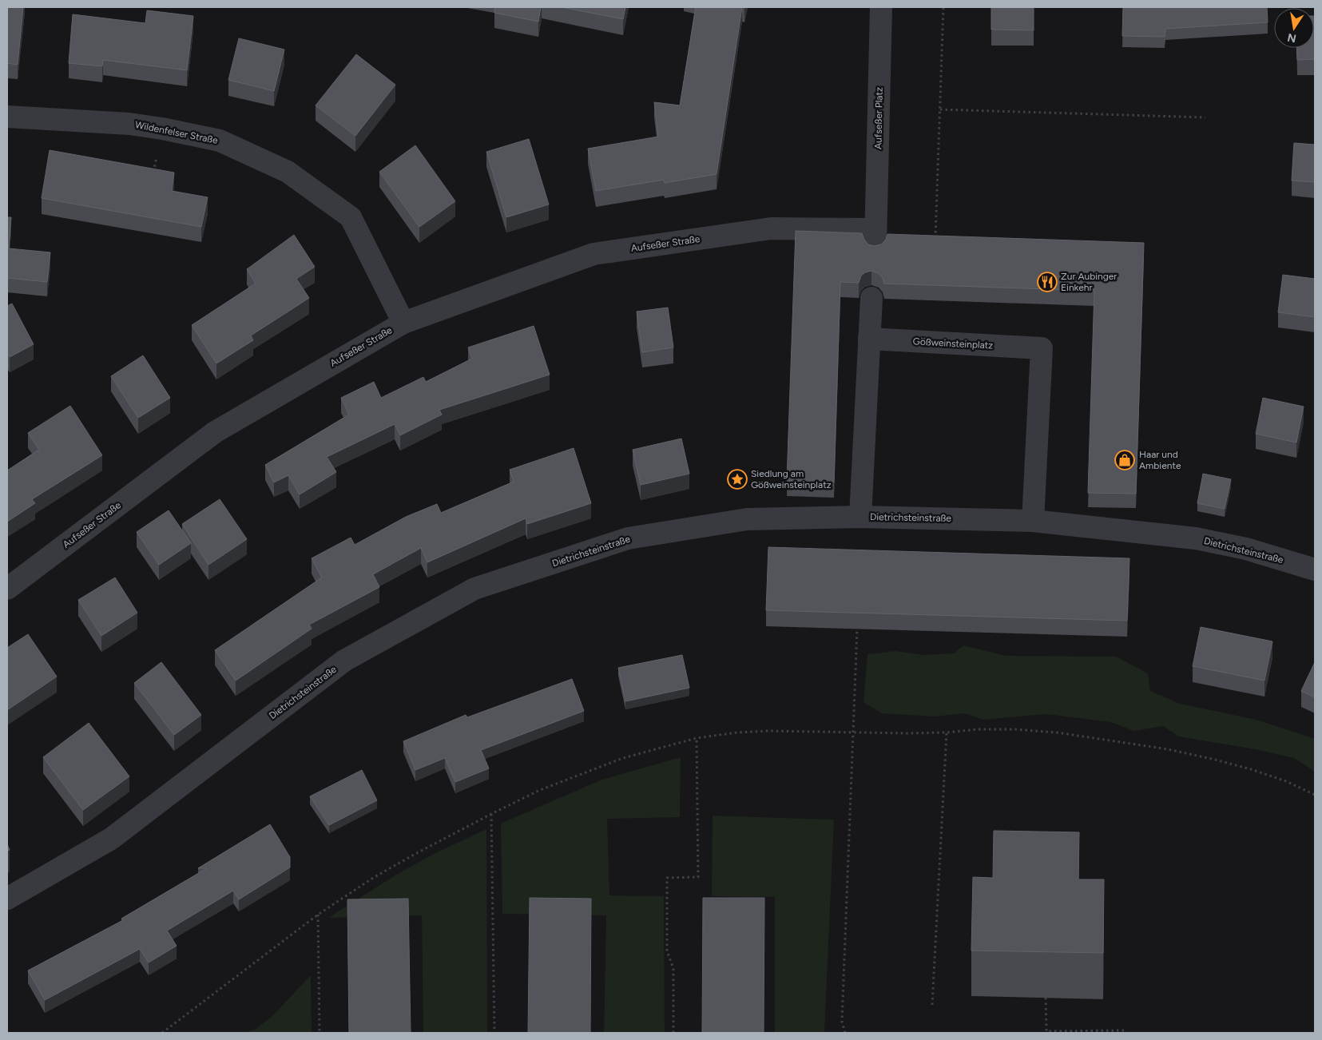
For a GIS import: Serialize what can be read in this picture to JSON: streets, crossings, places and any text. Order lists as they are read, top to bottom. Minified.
{"streets":{"street":["Aufseßer Platz","Wildenfelser Straße","Aufseßer Straße","Gößweinsteinplatz","Dietrichsteinstraße"]},"crossings":[["Aufseßer Platz","Aufseßer Straße"],["Wildenfelser Straße","Aufseßer Straße"],["Gößweinsteinplatz","Dietrichsteinstraße"]],"places":{"restaurant":["Zur Aubinger Einkehr"],"shop":["Haar und Ambiente"],"place":["Siedlung am Gößweinsteinplatz"]},"north":"bottom"}
